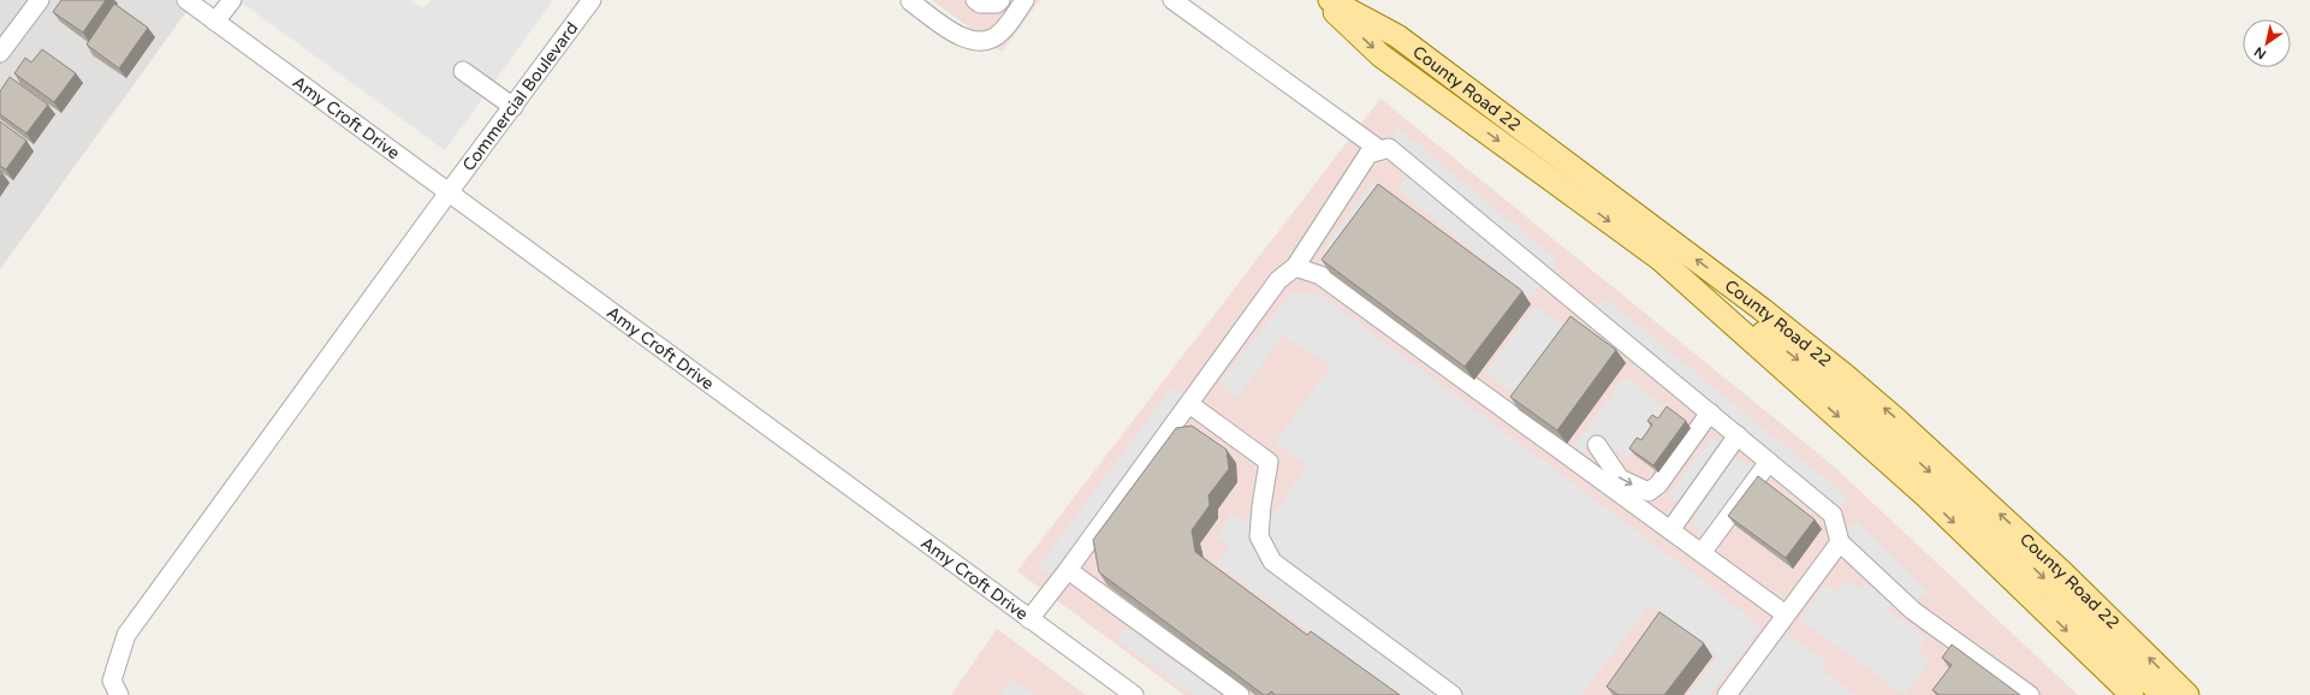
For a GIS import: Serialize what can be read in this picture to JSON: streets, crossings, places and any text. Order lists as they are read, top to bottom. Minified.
{"streets":{"main road":["County Road 22"],"street":["Commercial Boulevard","Amy Croft Drive"]},"crossings":[["Commercial Boulevard","Amy Croft Drive"]],"north":"bottom left"}
